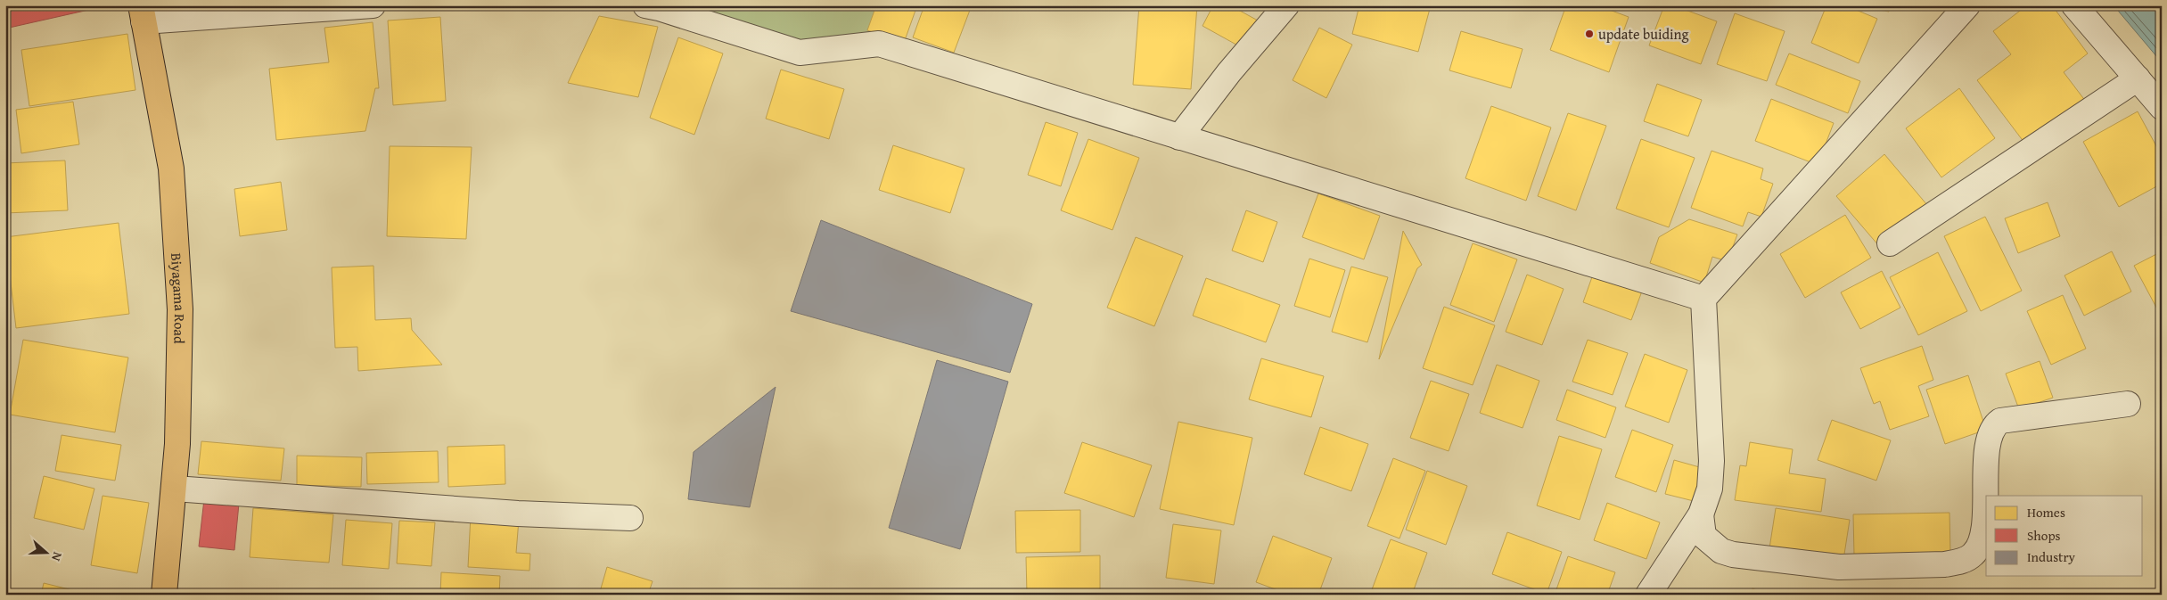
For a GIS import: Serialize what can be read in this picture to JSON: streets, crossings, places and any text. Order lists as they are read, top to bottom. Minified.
{"streets":{"main road":["Biyagama Road"]},"places":["update buiding"],"legend":["Homes","Shops","Industry"],"north":"right"}
